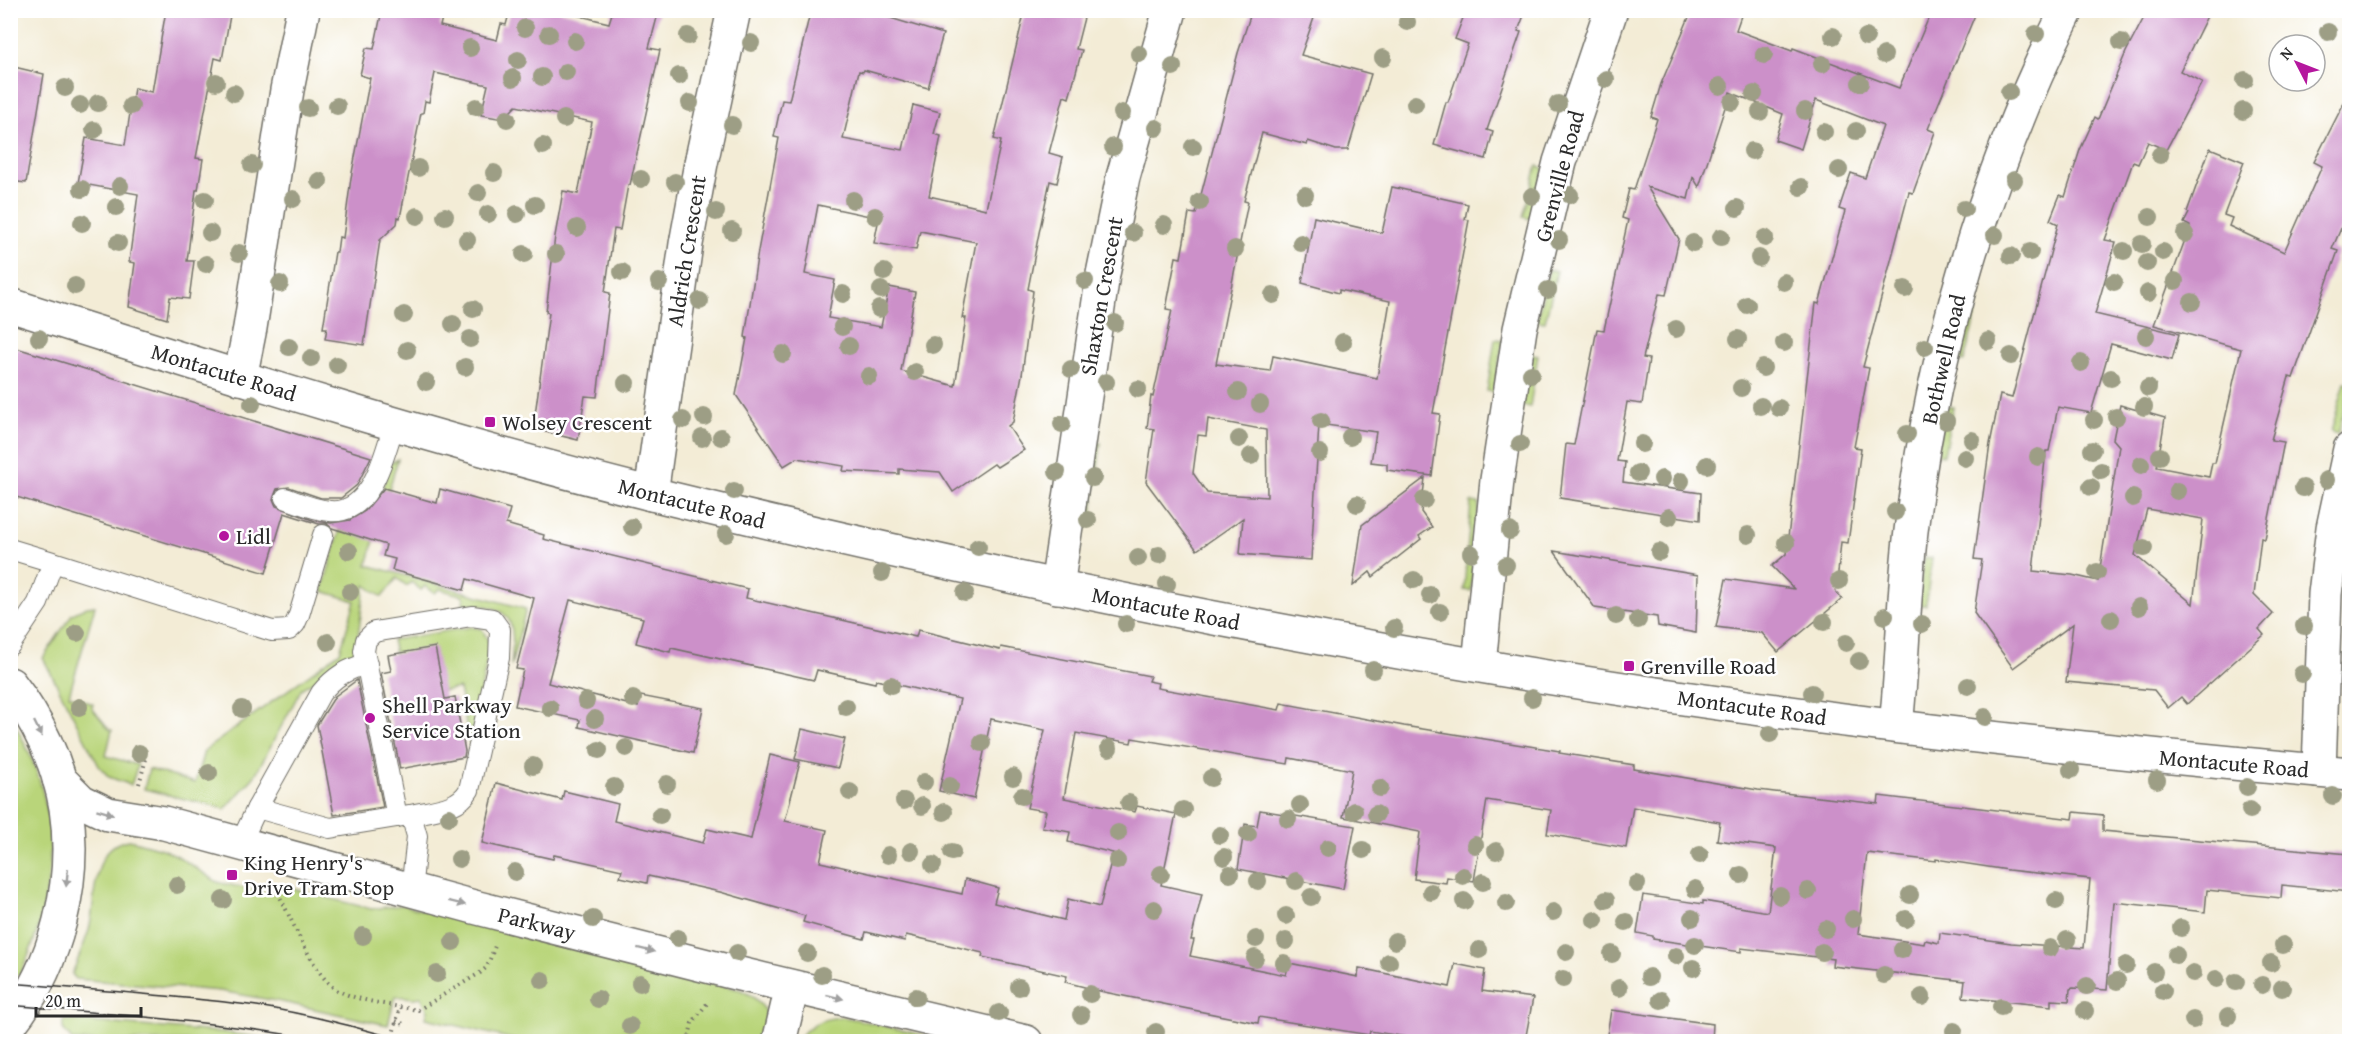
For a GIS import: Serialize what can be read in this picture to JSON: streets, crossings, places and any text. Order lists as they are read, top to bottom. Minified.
{"streets":{"street":["Grenville Road","Aldrich Crescent","Shaxton Crescent","Bothwell Road","Montacute Road","Parkway"]},"crossings":[["Grenville Road","Montacute Road"],["Aldrich Crescent","Montacute Road"],["Shaxton Crescent","Montacute Road"],["Bothwell Road","Montacute Road"]],"one_way":["Parkway"],"places":{"transit":["Wolsey Crescent","Grenville Road","King Henry's Drive Tram Stop"],"other":["Lidl","Shell Parkway Service Station"]},"scale_bar":"20 m","north":"top left"}
